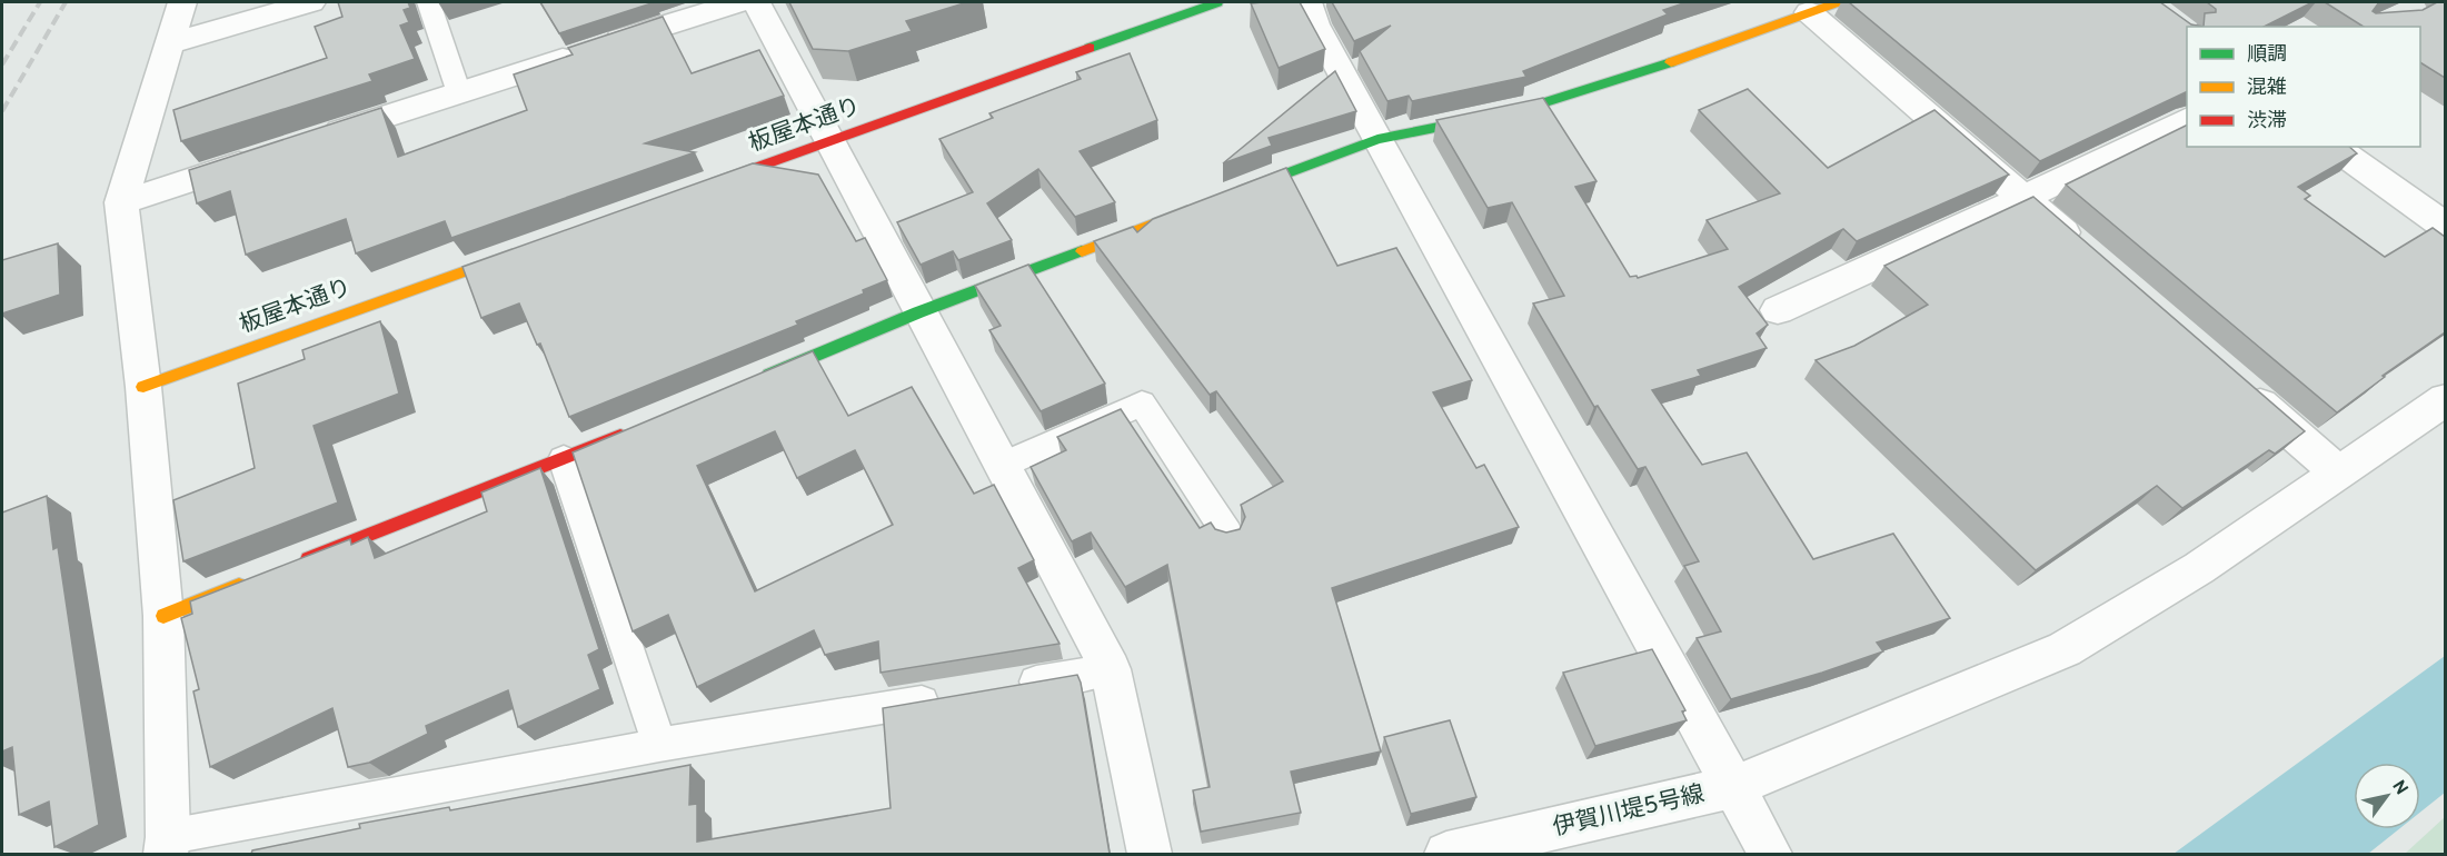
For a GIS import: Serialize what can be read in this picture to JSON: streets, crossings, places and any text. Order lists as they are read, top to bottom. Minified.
{"streets":{"street":["板屋本通り","伊賀川堤5号線"]},"legend":["順調","混雑","渋滞"],"north":"top right"}
